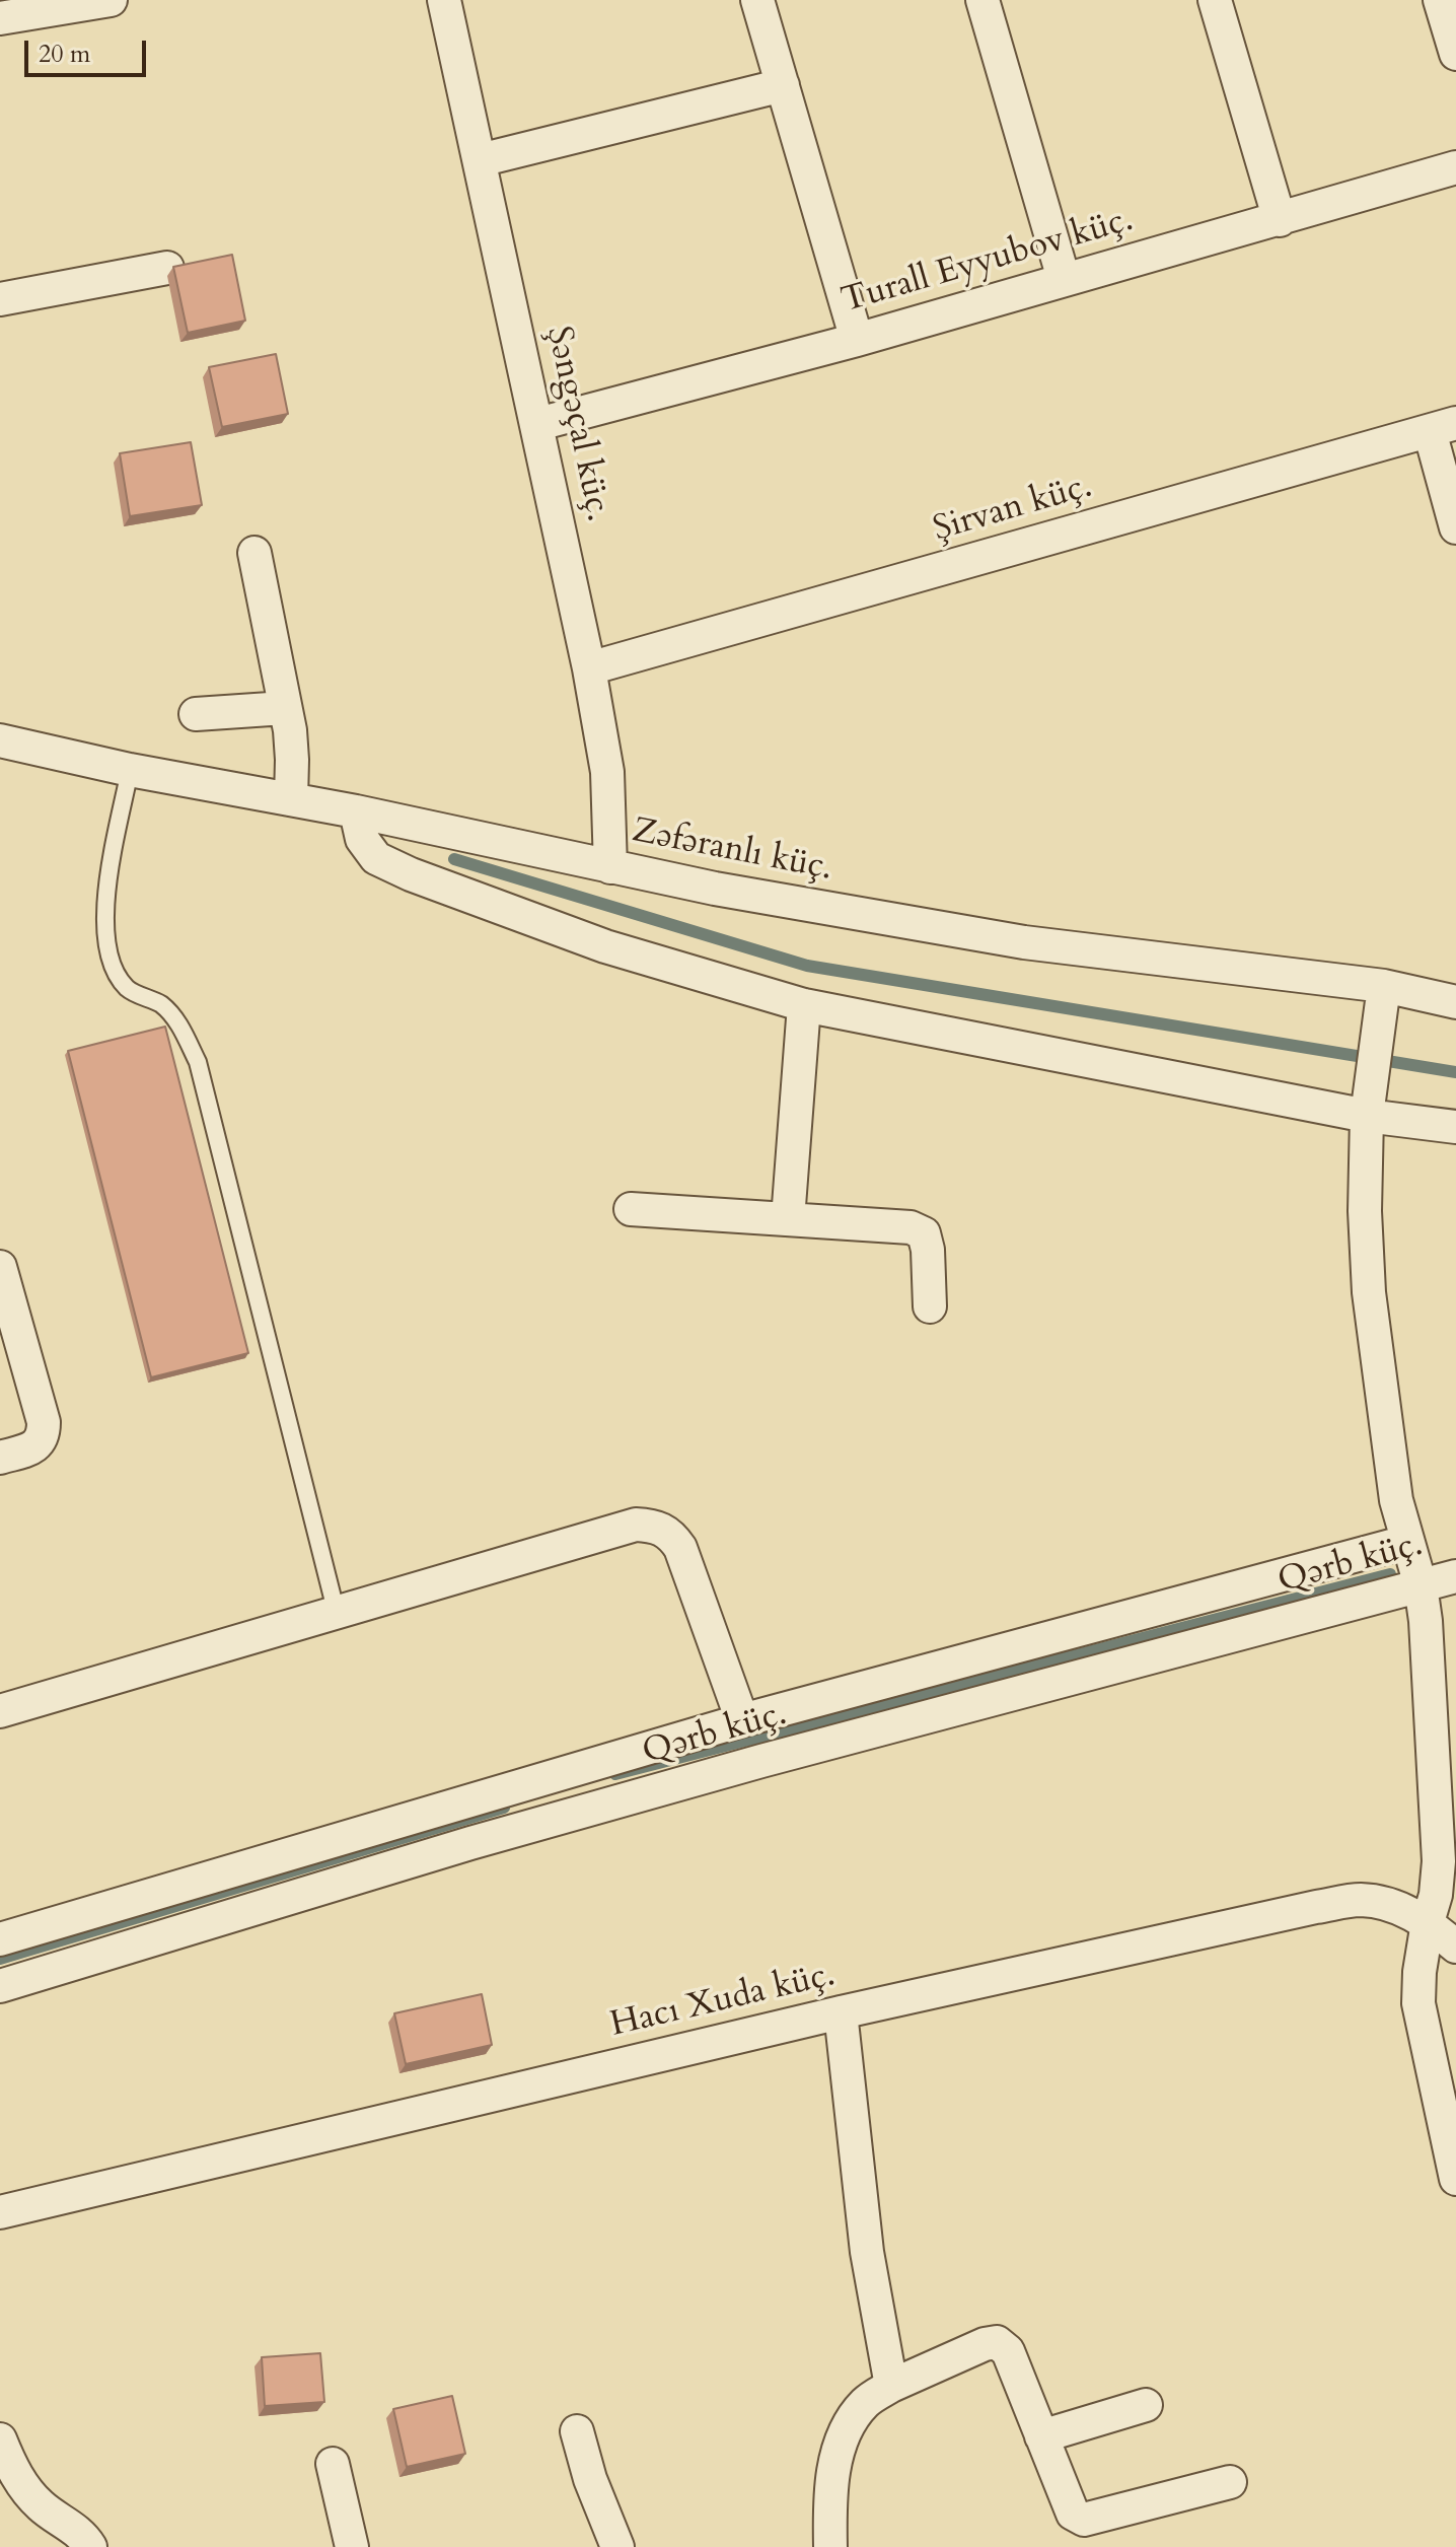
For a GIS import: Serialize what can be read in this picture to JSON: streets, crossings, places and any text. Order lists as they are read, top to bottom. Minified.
{"streets":{"street":["Turall Eyyubov küç.","Şəngəçal küç.","Şirvan küç.","Zəfəranlı küç.","Qərb küç.","Hacı Xuda küç."]},"crossings":[["Turall Eyyubov küç.","Şəngəçal küç."],["Şəngəçal küç.","Şirvan küç."],["Şəngəçal küç.","Zəfəranlı küç."]],"scale_bar":"20 m"}
